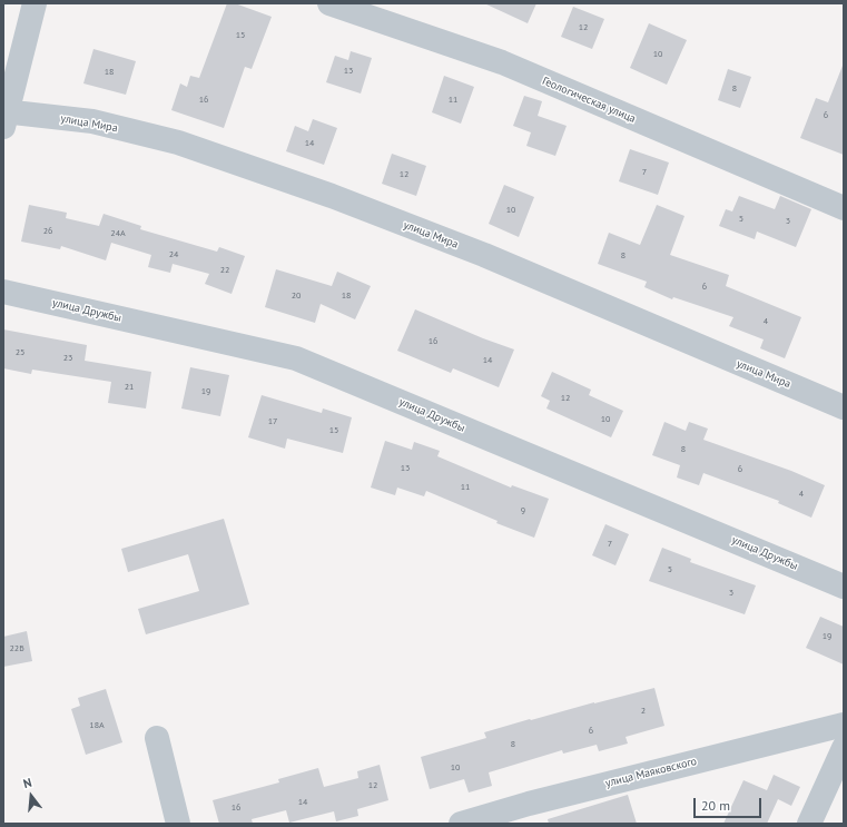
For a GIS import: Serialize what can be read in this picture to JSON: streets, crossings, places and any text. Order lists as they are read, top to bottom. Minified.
{"streets":{"street":["Геологическая улица","улица Мира","улица Дружбы","улица Маяковского"]},"house_numbers":["12","15","10","13","18","8","16","11","6","14","7","12","10","5","3","26","24А","24","8","22","6","20","18","4","16","25","23","14","21","19","12","10","17","15","8","13","6","11","4","9","7","5","3","19","22Б","2","18А","6","8","10","12","14","16"],"scale_bar":"20 m","north":"top"}
